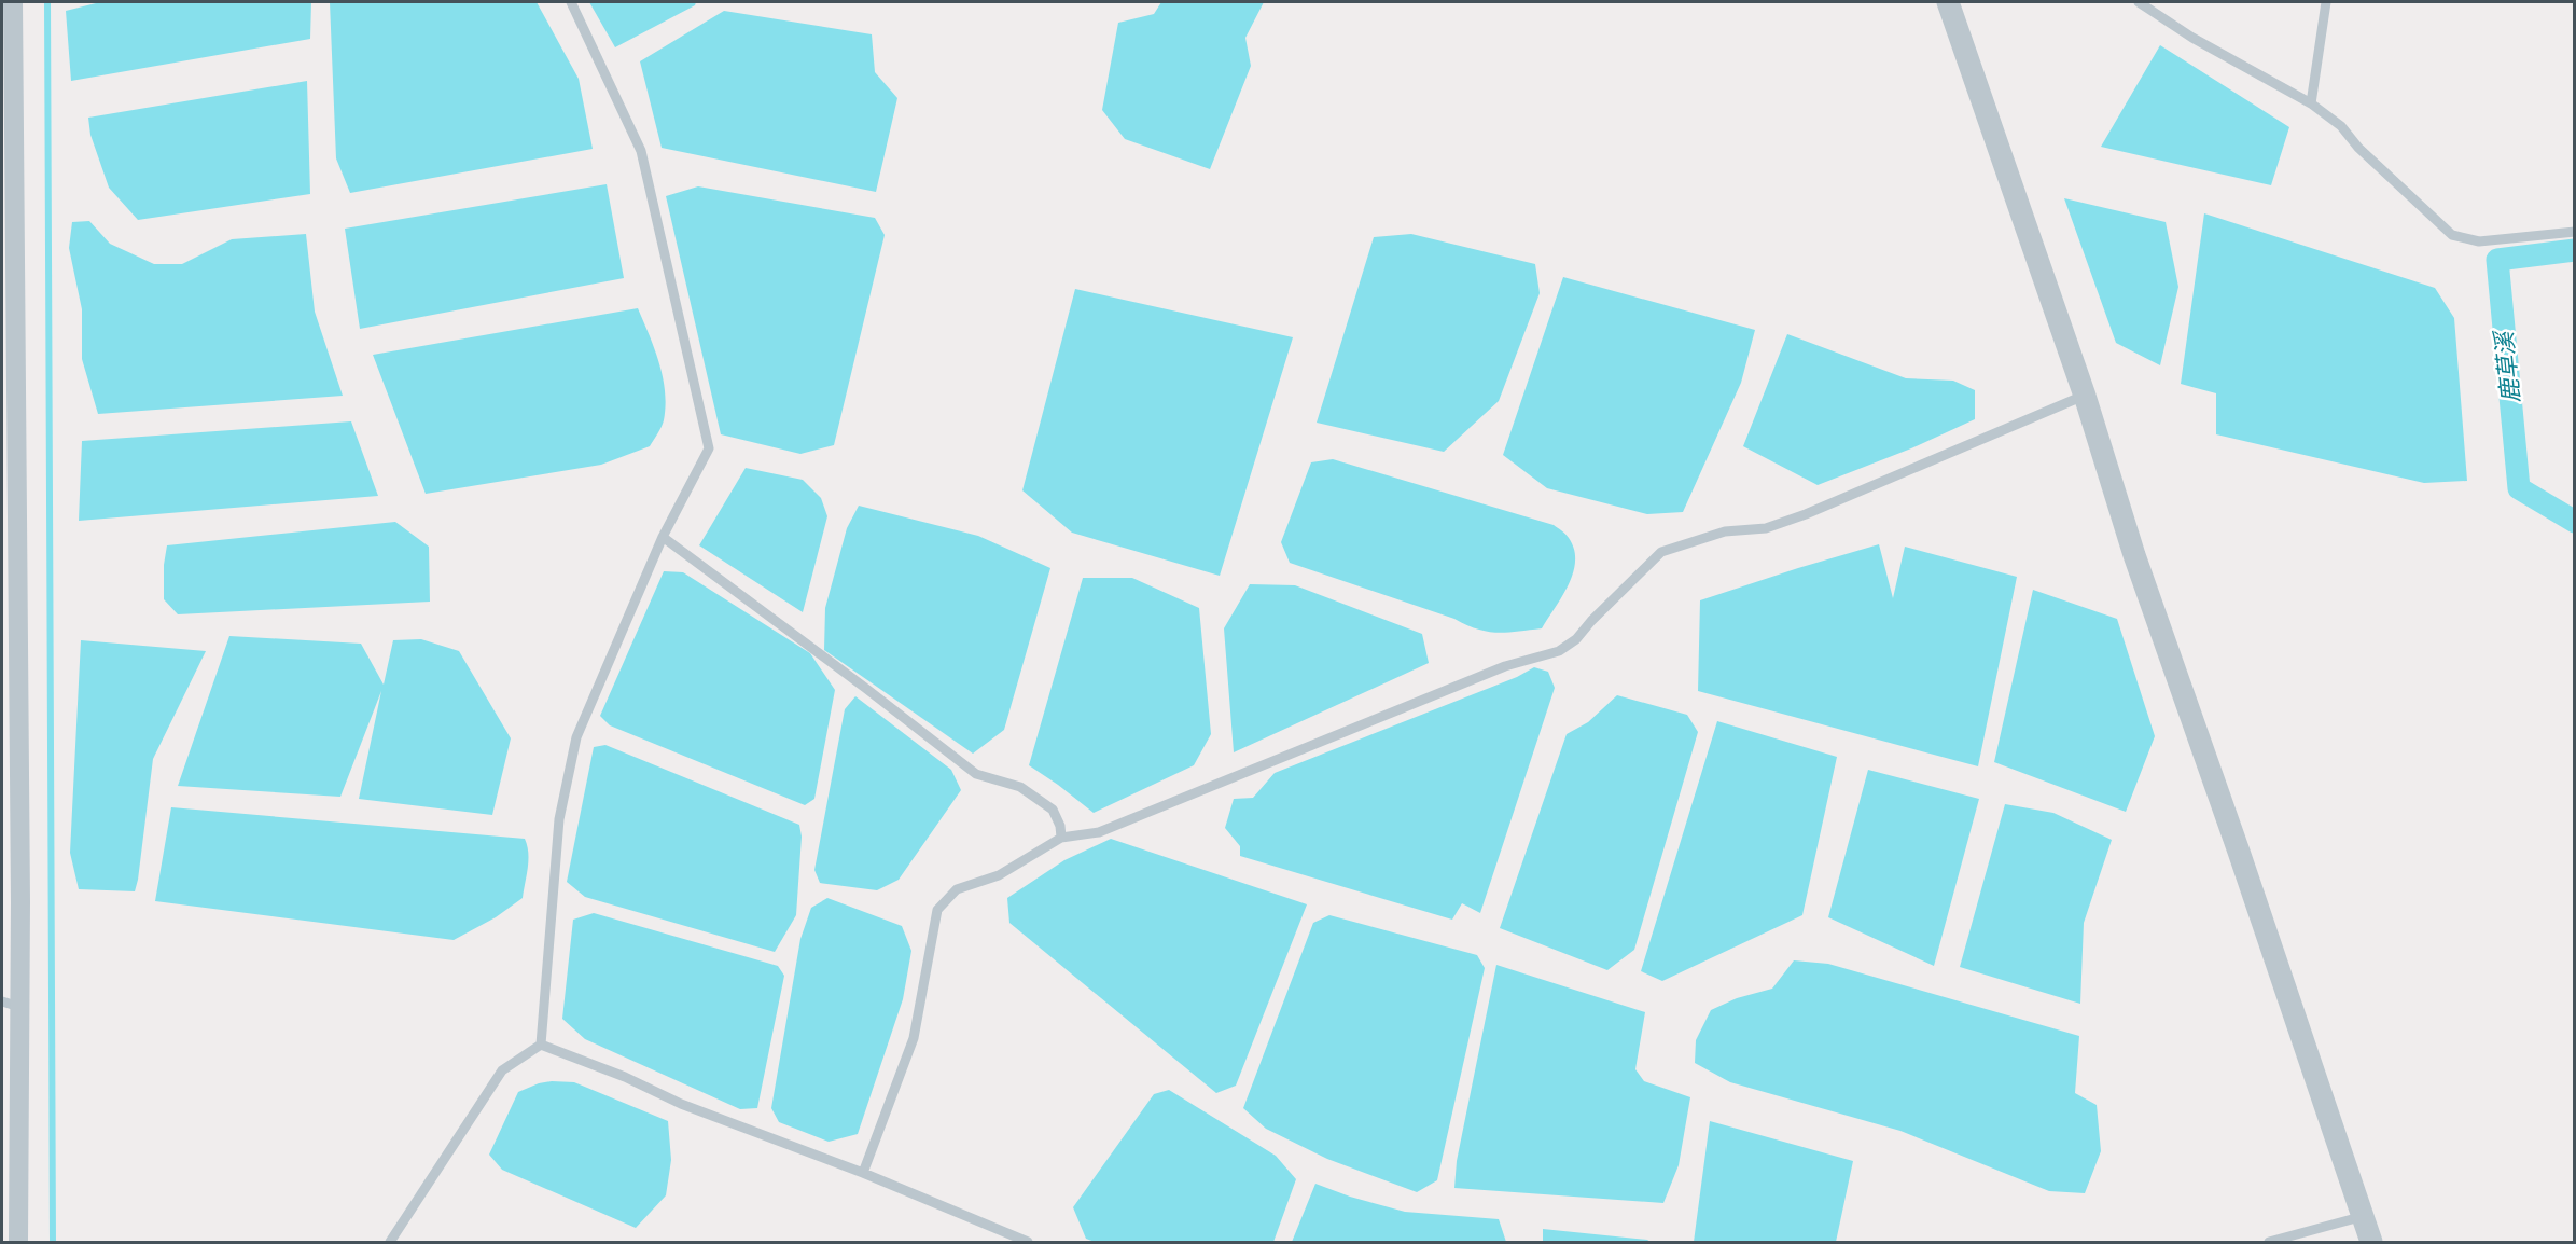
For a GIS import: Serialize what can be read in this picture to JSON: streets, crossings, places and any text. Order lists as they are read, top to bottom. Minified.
{"water":["鹿草溪"]}
